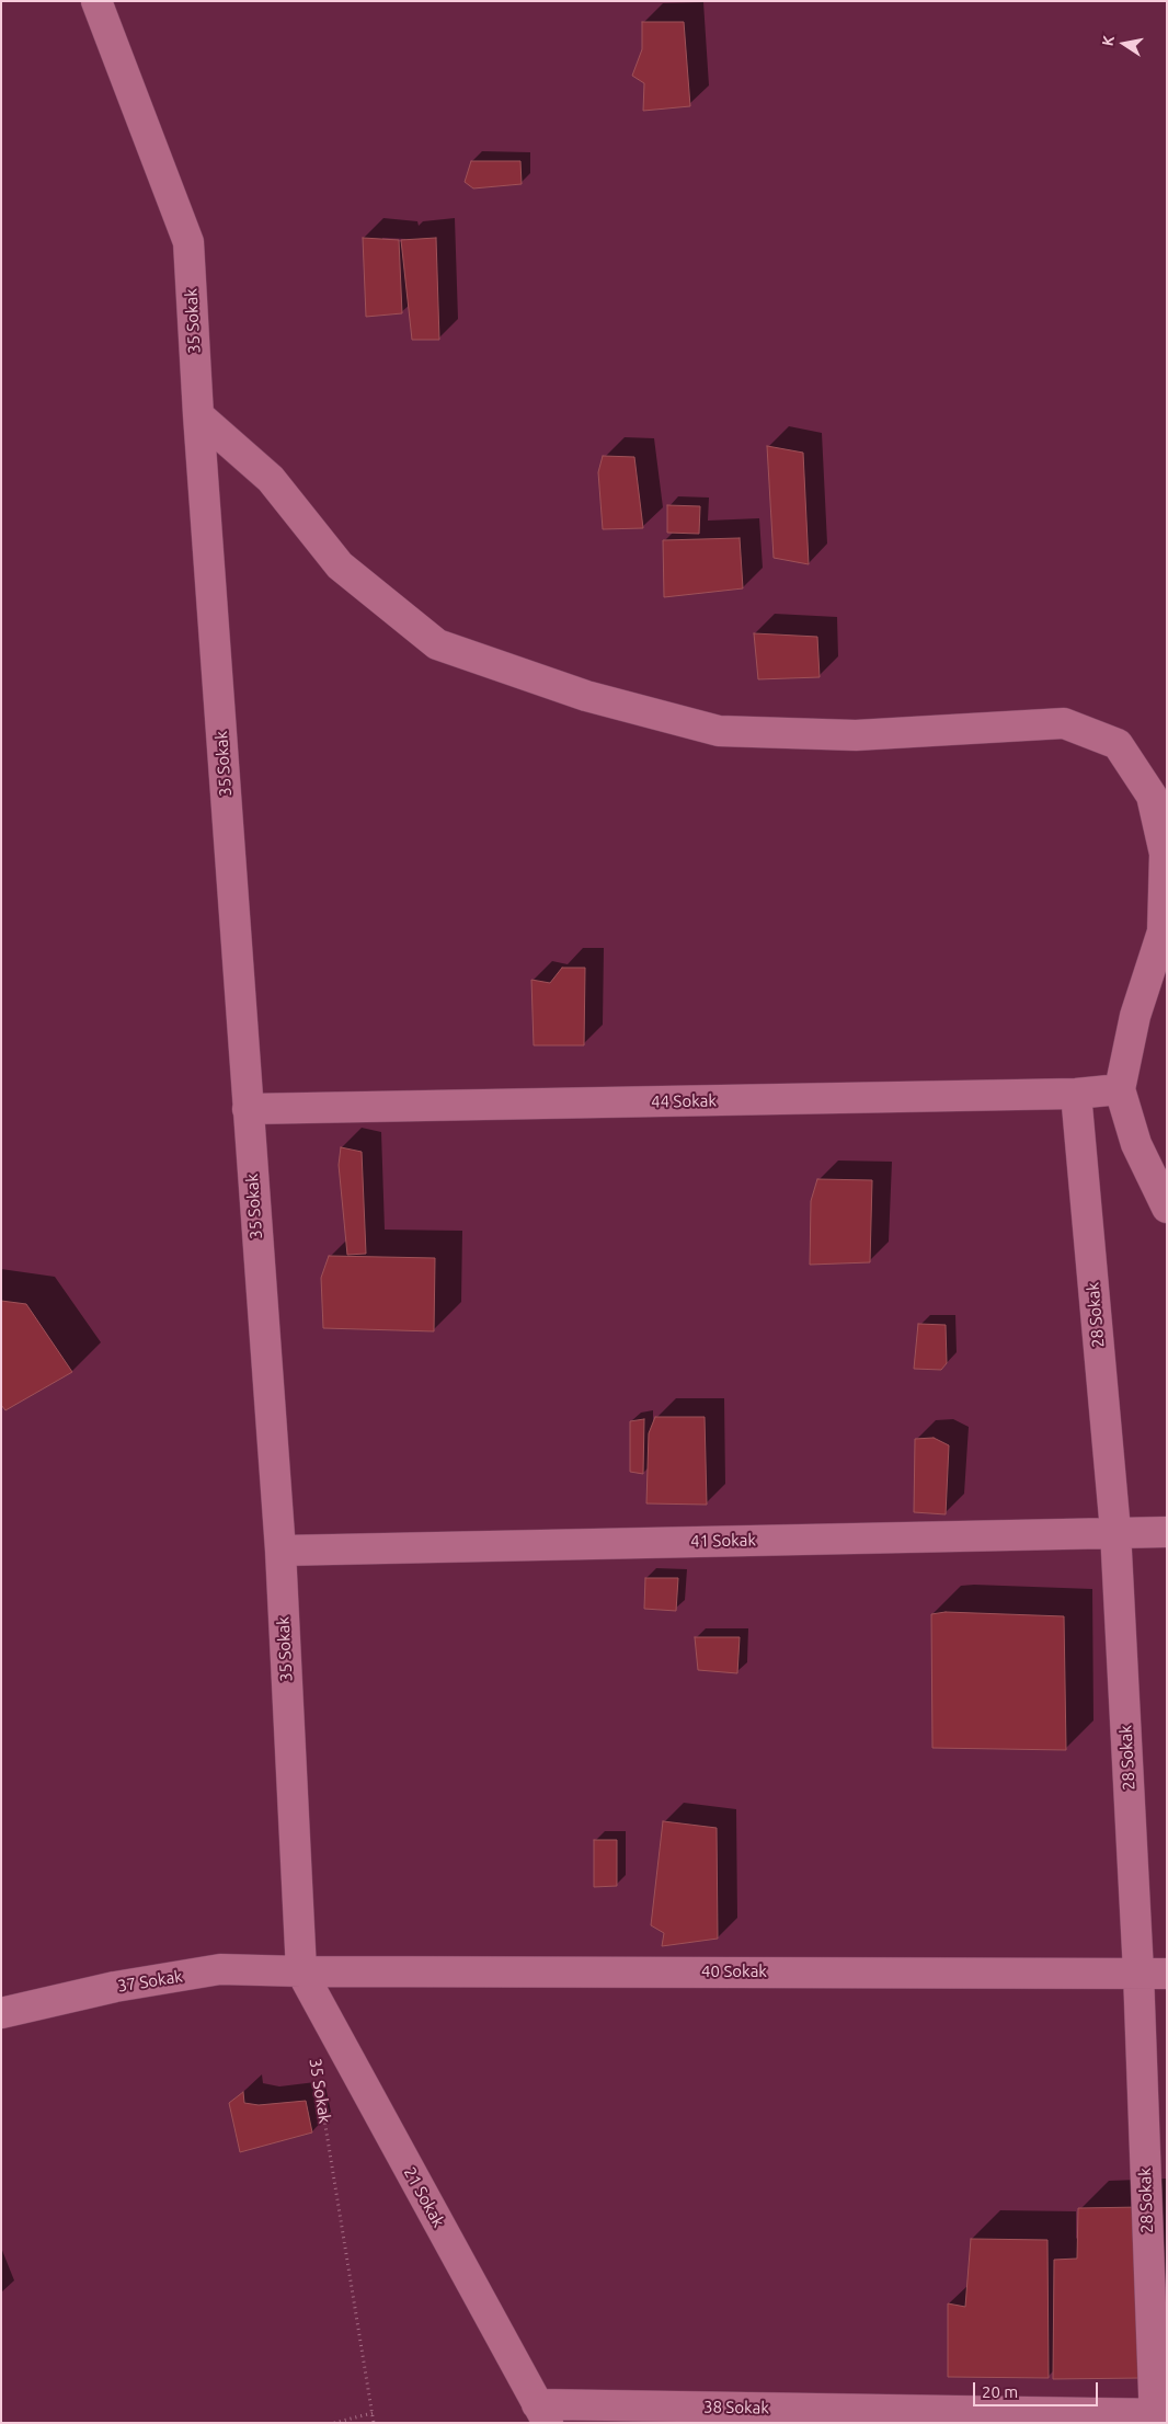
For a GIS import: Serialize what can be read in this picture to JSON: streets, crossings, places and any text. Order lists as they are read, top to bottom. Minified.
{"streets":{"street":["35 Sokak","44 Sokak","28 Sokak","41 Sokak","40 Sokak","37 Sokak","21 Sokak","38 Sokak"]},"crossings":[["35 Sokak","44 Sokak"],["35 Sokak","41 Sokak"],["35 Sokak","40 Sokak"],["35 Sokak","37 Sokak"],["35 Sokak","21 Sokak"],["44 Sokak","28 Sokak"],["28 Sokak","41 Sokak"],["28 Sokak","40 Sokak"],["28 Sokak","38 Sokak"],["40 Sokak","37 Sokak"],["40 Sokak","21 Sokak"],["37 Sokak","21 Sokak"],["21 Sokak","38 Sokak"]],"scale_bar":"20 m","north":"left"}
